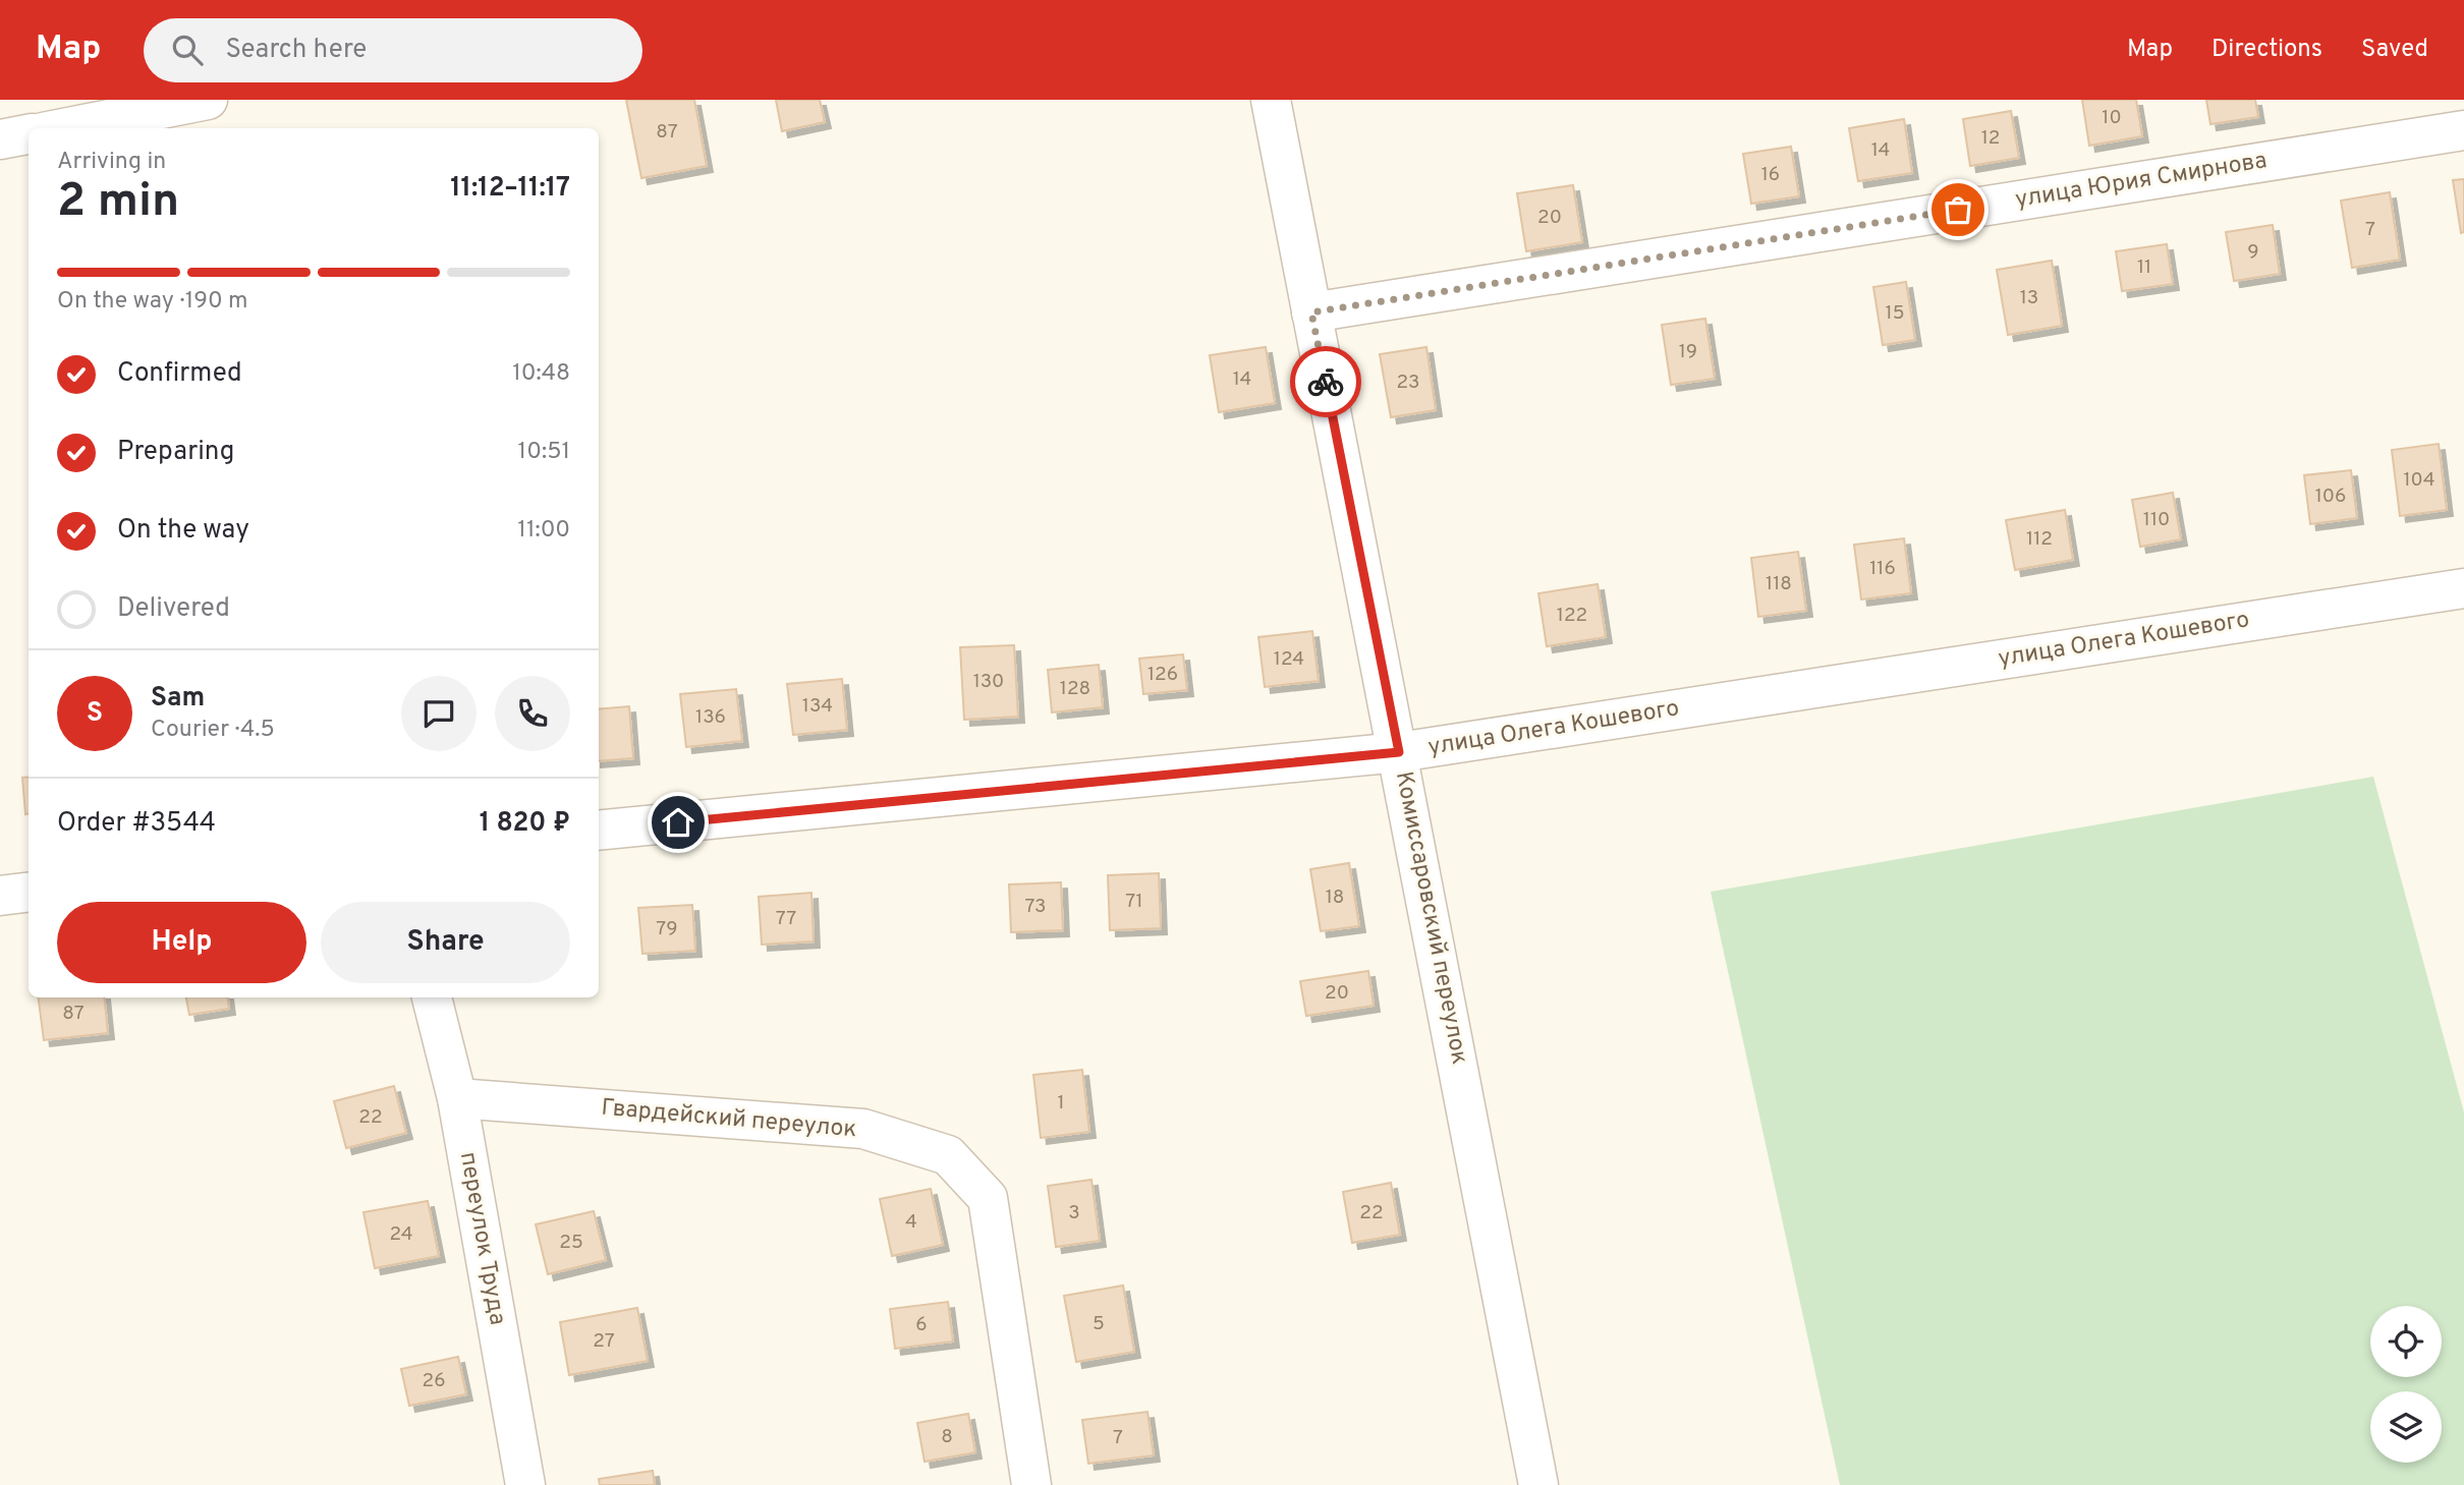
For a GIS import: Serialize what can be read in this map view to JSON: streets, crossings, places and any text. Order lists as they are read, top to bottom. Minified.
{"streets":{"street":["улица Юрия Смирнова","улица Олега Кошевого","Комиссаровский переулок","Гвардейский переулок","переулок Труда"]},"crossings":[["улица Юрия Смирнова","Комиссаровский переулок"],["улица Олега Кошевого","Комиссаровский переулок"],["Гвардейский переулок","переулок Труда"]],"house_numbers":["10","87","12","14","16","20","7","9","11","13","15","19","14","23","104","106","110","112","116","118","122","124","126","130","128","134","136","18","71","73","77","79","20","87","1","22","3","22","4","24","25","5","6","27","26","8","7"],"page":{"header":"Map","search":"Search here","nav":["Map","Directions","Saved"],"heading":["2 min","Arriving in","11:12–11:17"],"panel":["Sam","Courier · 4.5","Order #3544","1 820 ₽"],"bar":"On the way · 190 m","list":[["Confirmed","10:48"],["Preparing","10:51"],["On the way","11:00"],"Delivered"],"round":"S","buttons":["Help","Share"]}}
